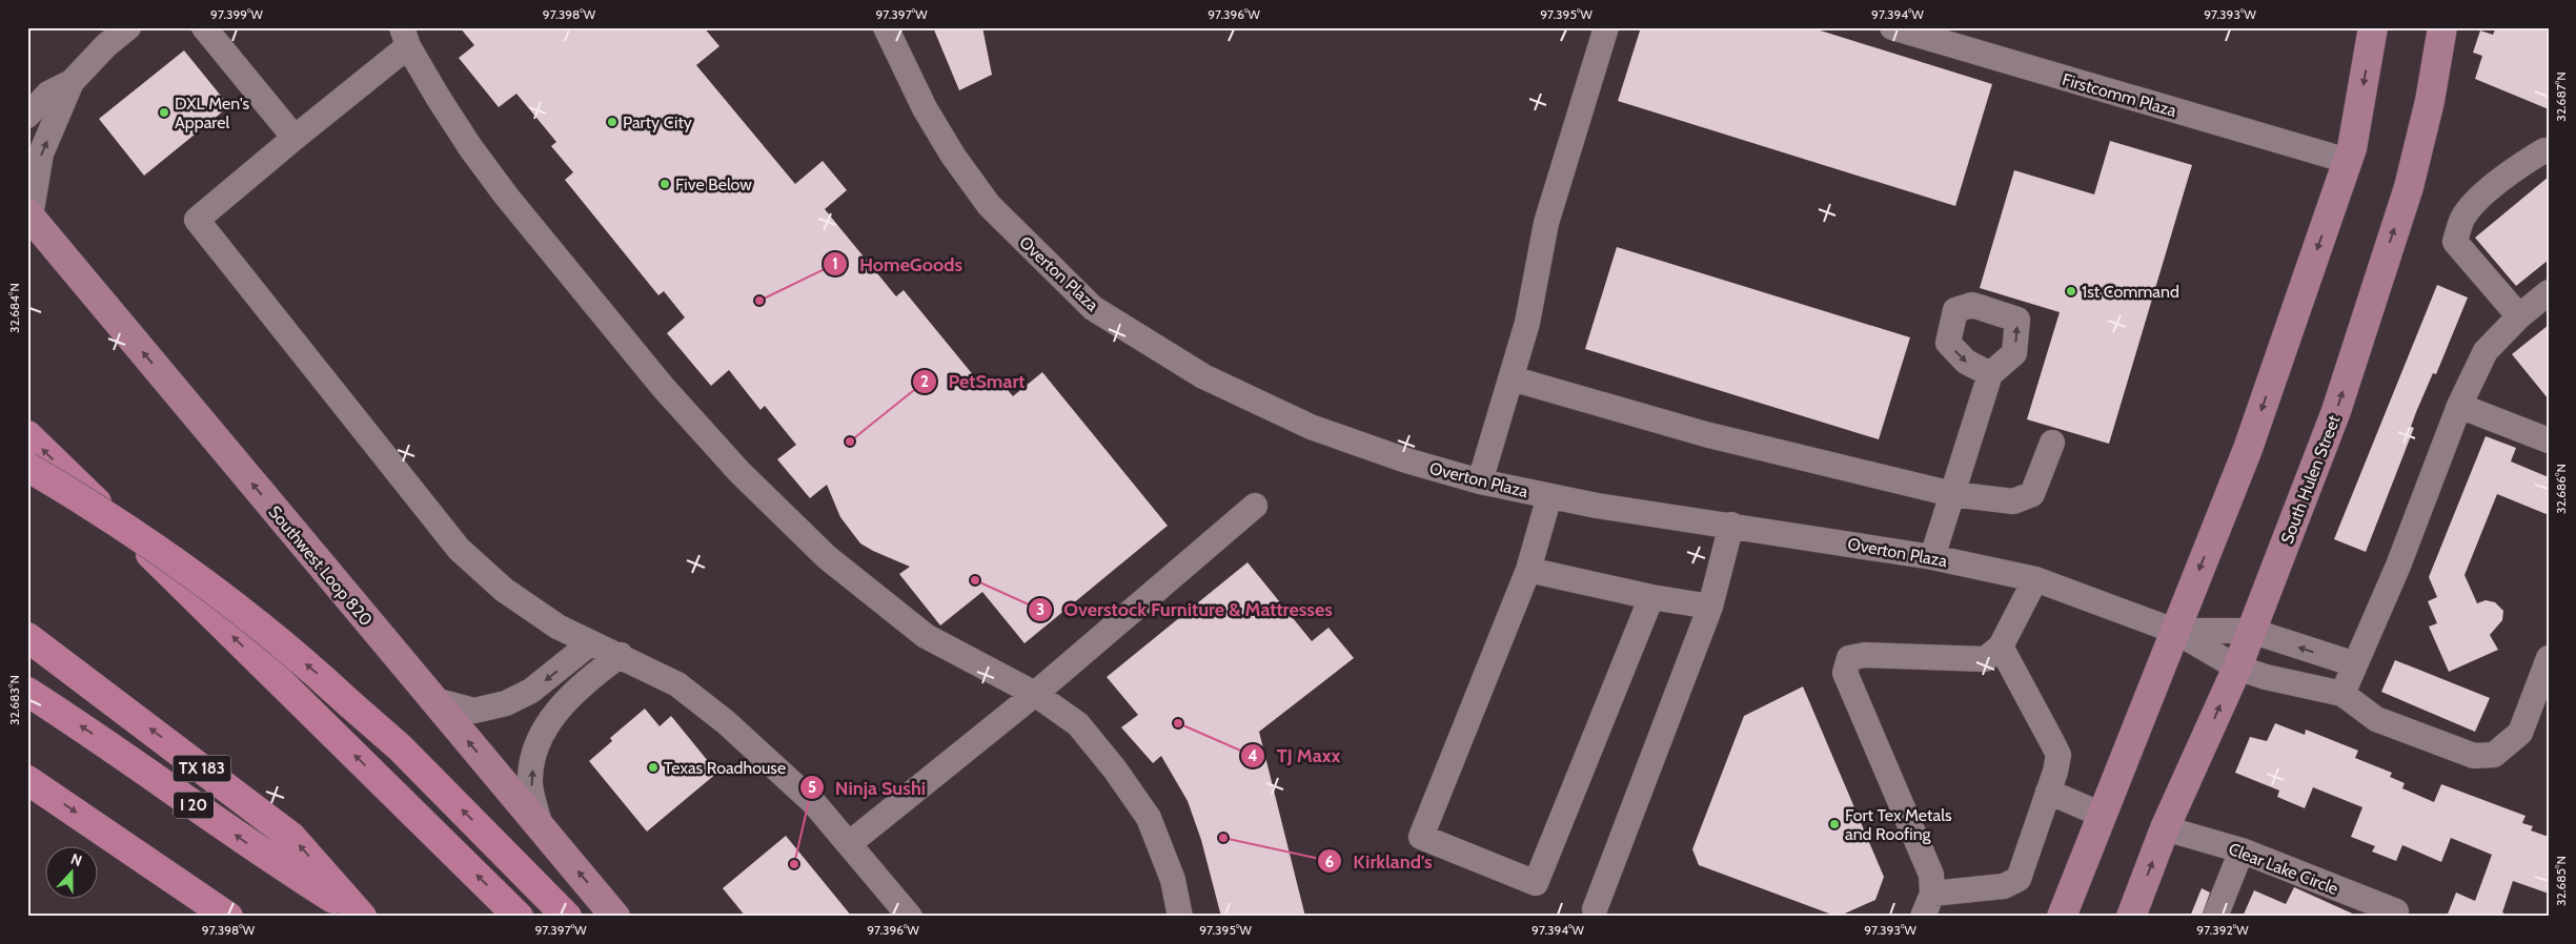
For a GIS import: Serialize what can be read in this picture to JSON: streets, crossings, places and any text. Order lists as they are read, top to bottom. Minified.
{"streets":{"highway":["TX 183","I 20"],"main road":["South Hulen Street","Southwest Loop 820"],"street":["Firstcomm Plaza","Overton Plaza","Clear Lake Circle"]},"crossings":[["South Hulen Street","Clear Lake Circle"],["TX 183","I 20"]],"one_way":["Southwest Loop 820"],"places":["DXL Men's Apparel","Party City","Five Below","1st Command","HomeGoods","PetSmart","Overstock Furniture & Mattresses","TJ Maxx","Texas Roadhouse","Fort Tex Metals and Roofing","Kirkland's","Ninja Sushi"],"north":"top","coordinates":["97.399°W","97.398°W","97.397°W","97.396°W","97.395°W","97.394°W","97.393°W","32.687°N","32.684°N","32.686°N","32.683°N","32.685°N","97.392°W"]}
